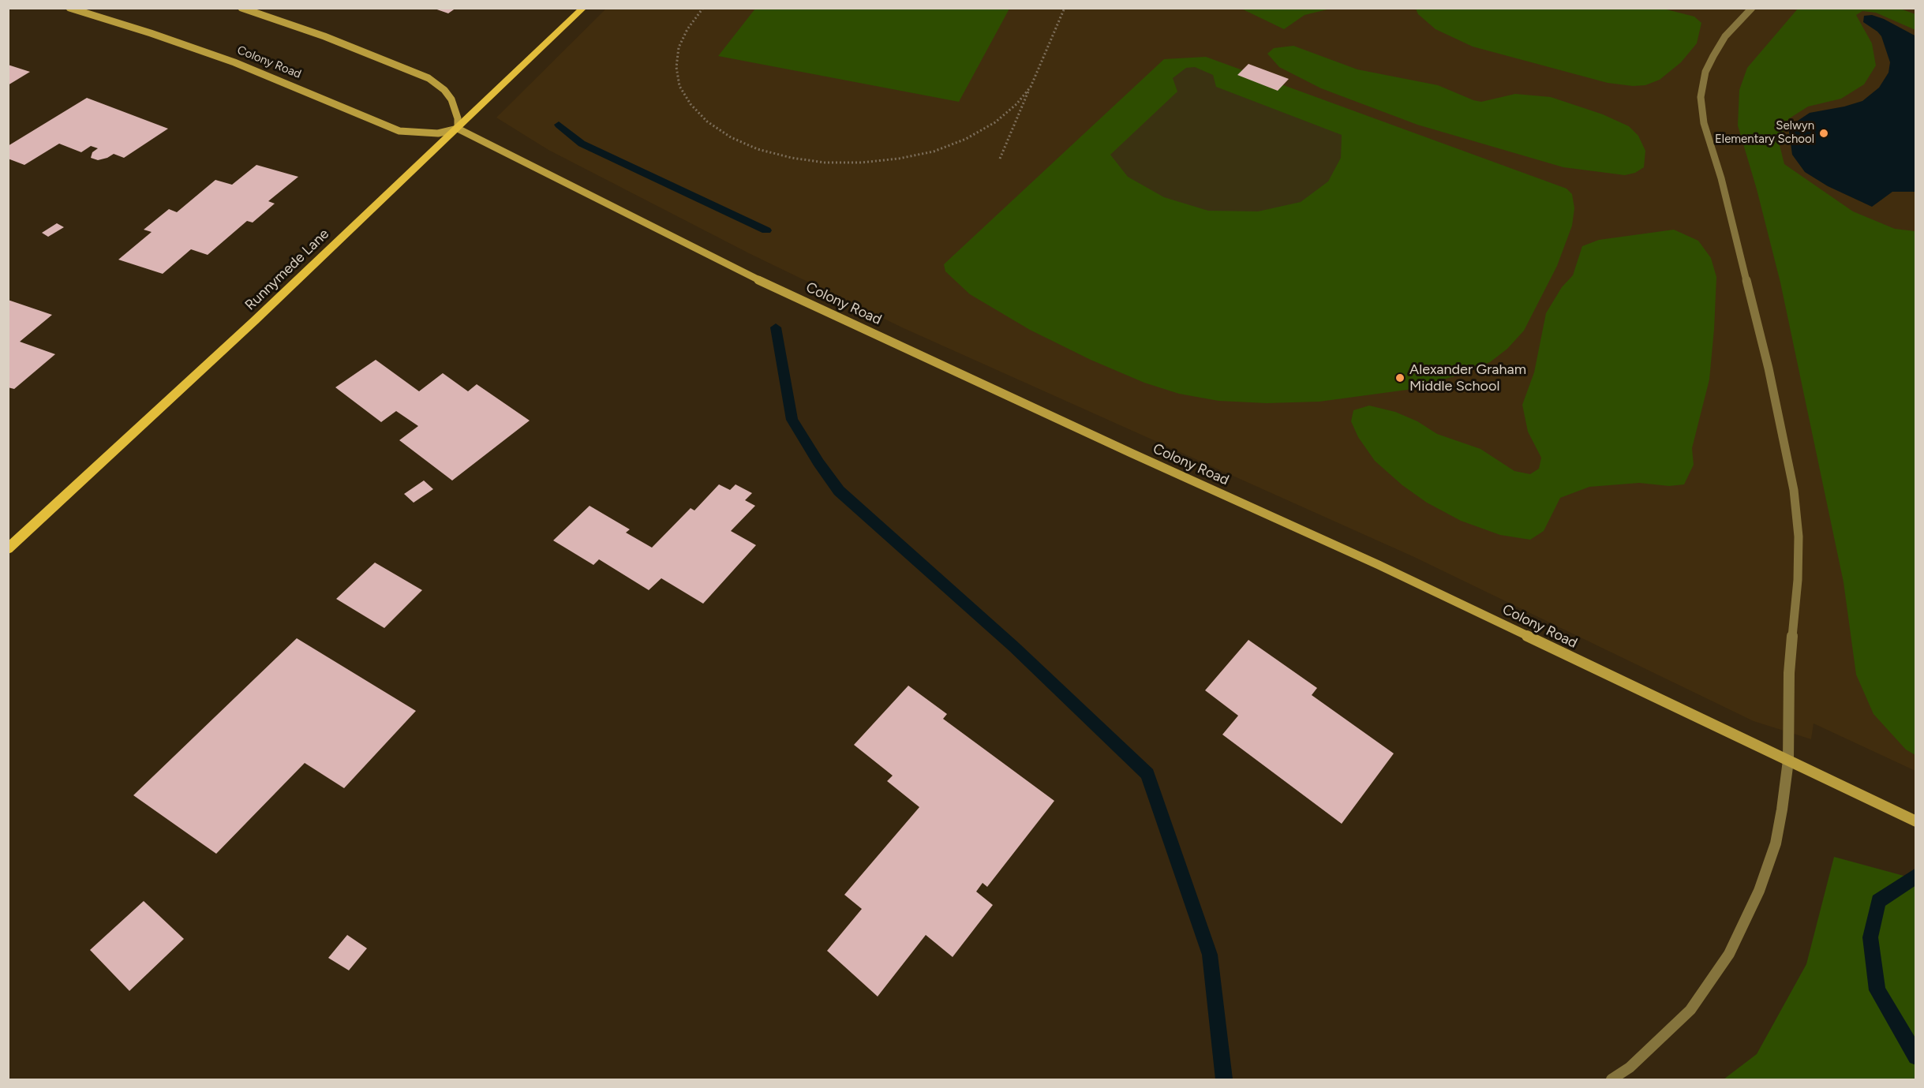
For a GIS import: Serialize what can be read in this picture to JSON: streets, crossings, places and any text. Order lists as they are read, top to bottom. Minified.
{"streets":{"main road":["Runnymede Lane"],"street":["Colony Road"]},"crossings":[["Colony Road","Runnymede Lane"]],"places":["Selwyn Elementary School","Alexander Graham Middle School"]}
